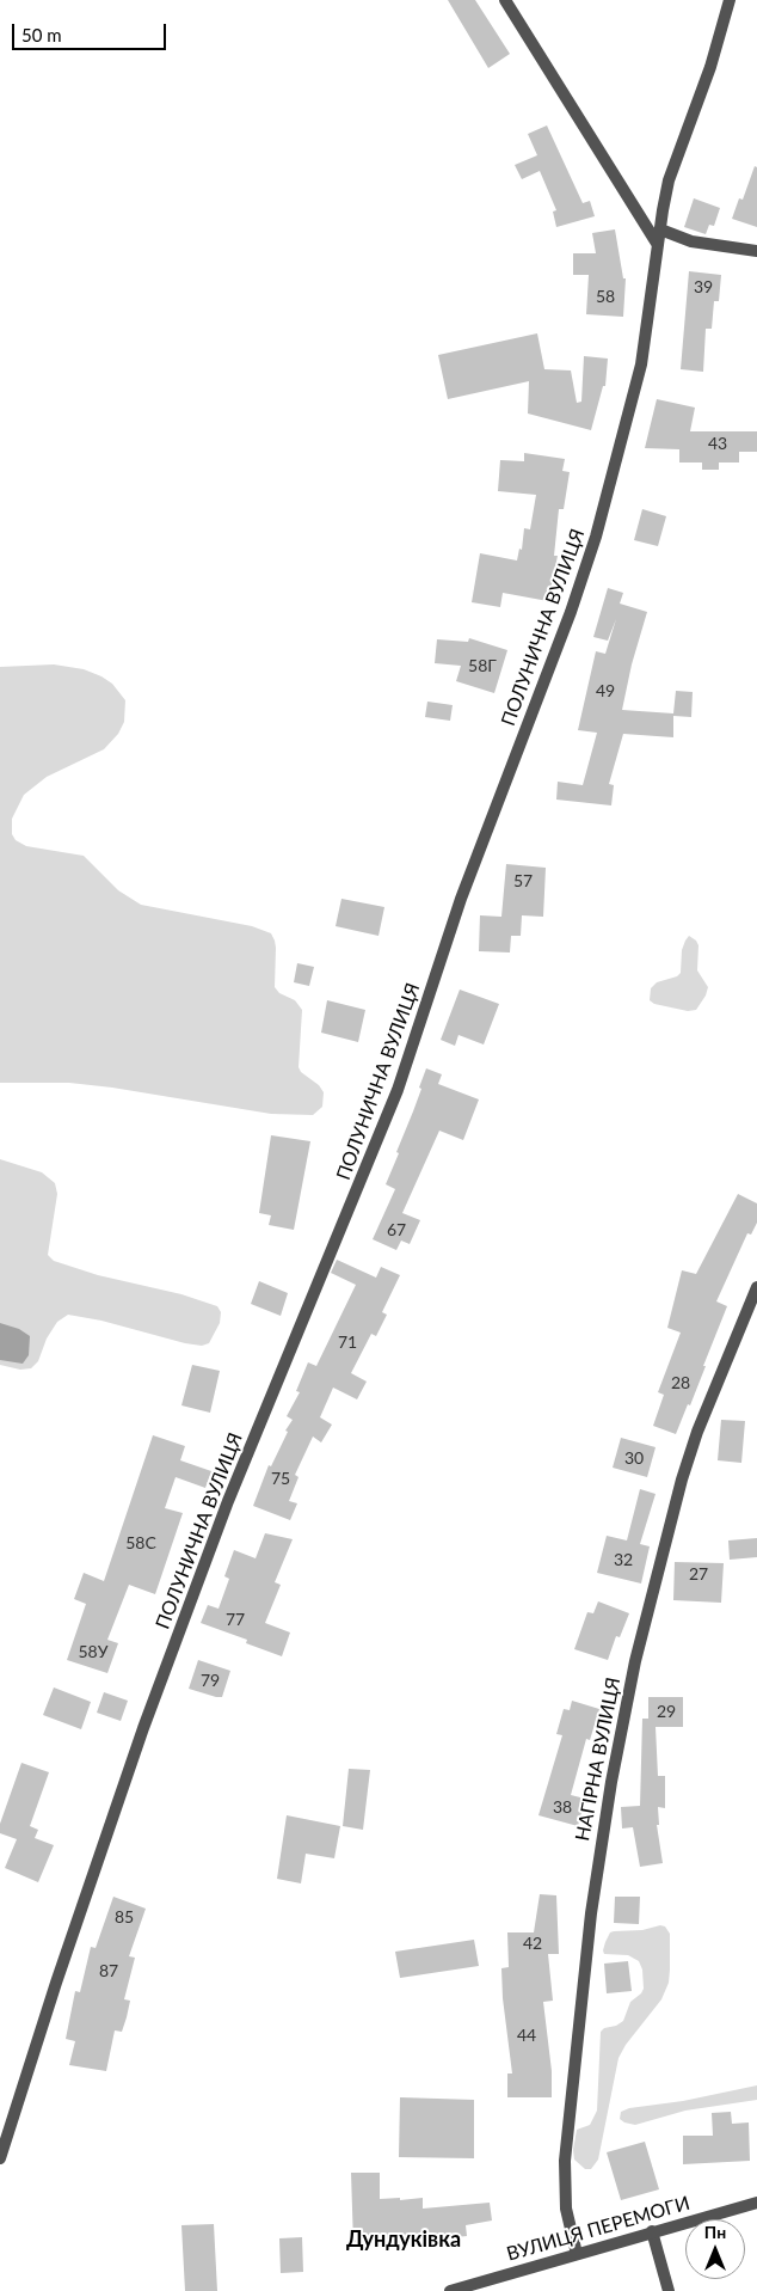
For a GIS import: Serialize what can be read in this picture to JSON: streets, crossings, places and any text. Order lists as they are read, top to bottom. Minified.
{"streets":{"street":["ПОЛУНИЧНА ВУЛИЦЯ","НАГІРНА ВУЛИЦЯ","ВУЛИЦЯ ПЕРЕМОГИ"]},"crossings":[["НАГІРНА ВУЛИЦЯ","ВУЛИЦЯ ПЕРЕМОГИ"]],"districts":["Дундуківка"],"house_numbers":["39","58","43","58Г","49","57","67","71","28","30","75","58С","32","27","77","58У","79","29","38","85","42","87","44"],"scale_bar":"50 m","north":"top"}
